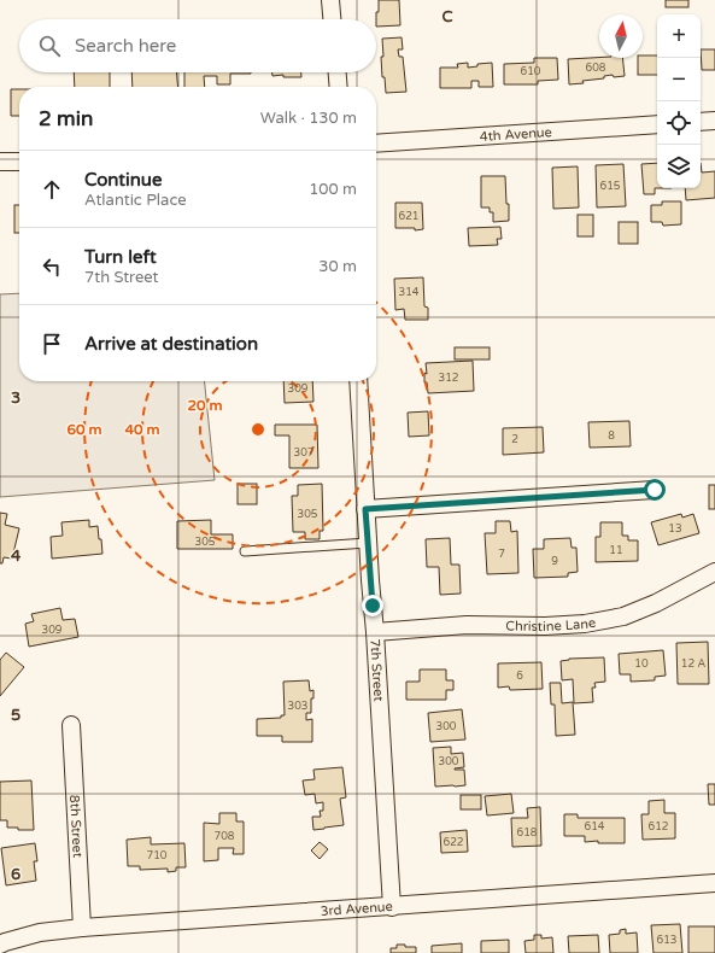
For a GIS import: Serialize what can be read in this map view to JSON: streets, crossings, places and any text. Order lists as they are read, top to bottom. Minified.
{"streets":{"street":["4th Avenue","Christine Lane","7th Street","8th Street","3rd Avenue"]},"crossings":[["Christine Lane","7th Street"],["7th Street","3rd Avenue"],["8th Street","3rd Avenue"]],"house_numbers":["608","610","615","621","314","312","309","8","2","307","305","13","305","11","7","9","309","10","12 A","6","303","300","300","614","612","618","708","622","710","613"],"north":"top","page":{"map_buttons":["+","−"],"search":"Search here","heading":["2 min","Walk · 130 m"],"list":[["Continue","Atlantic Place","100 m"],["Turn left","7th Street","30 m"],"Arrive at destination"]},"grid":{"columns":["C"],"rows":["3","4","5","6"]},"rings":["20 m","60 m","40 m"]}
